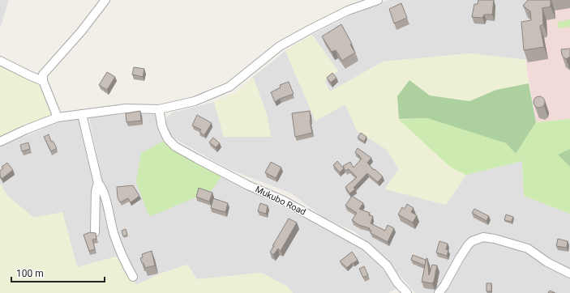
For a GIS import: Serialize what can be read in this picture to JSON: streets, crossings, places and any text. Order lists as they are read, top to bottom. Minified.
{"streets":{"street":["Mukubo Road"]},"scale_bar":"100 m"}
